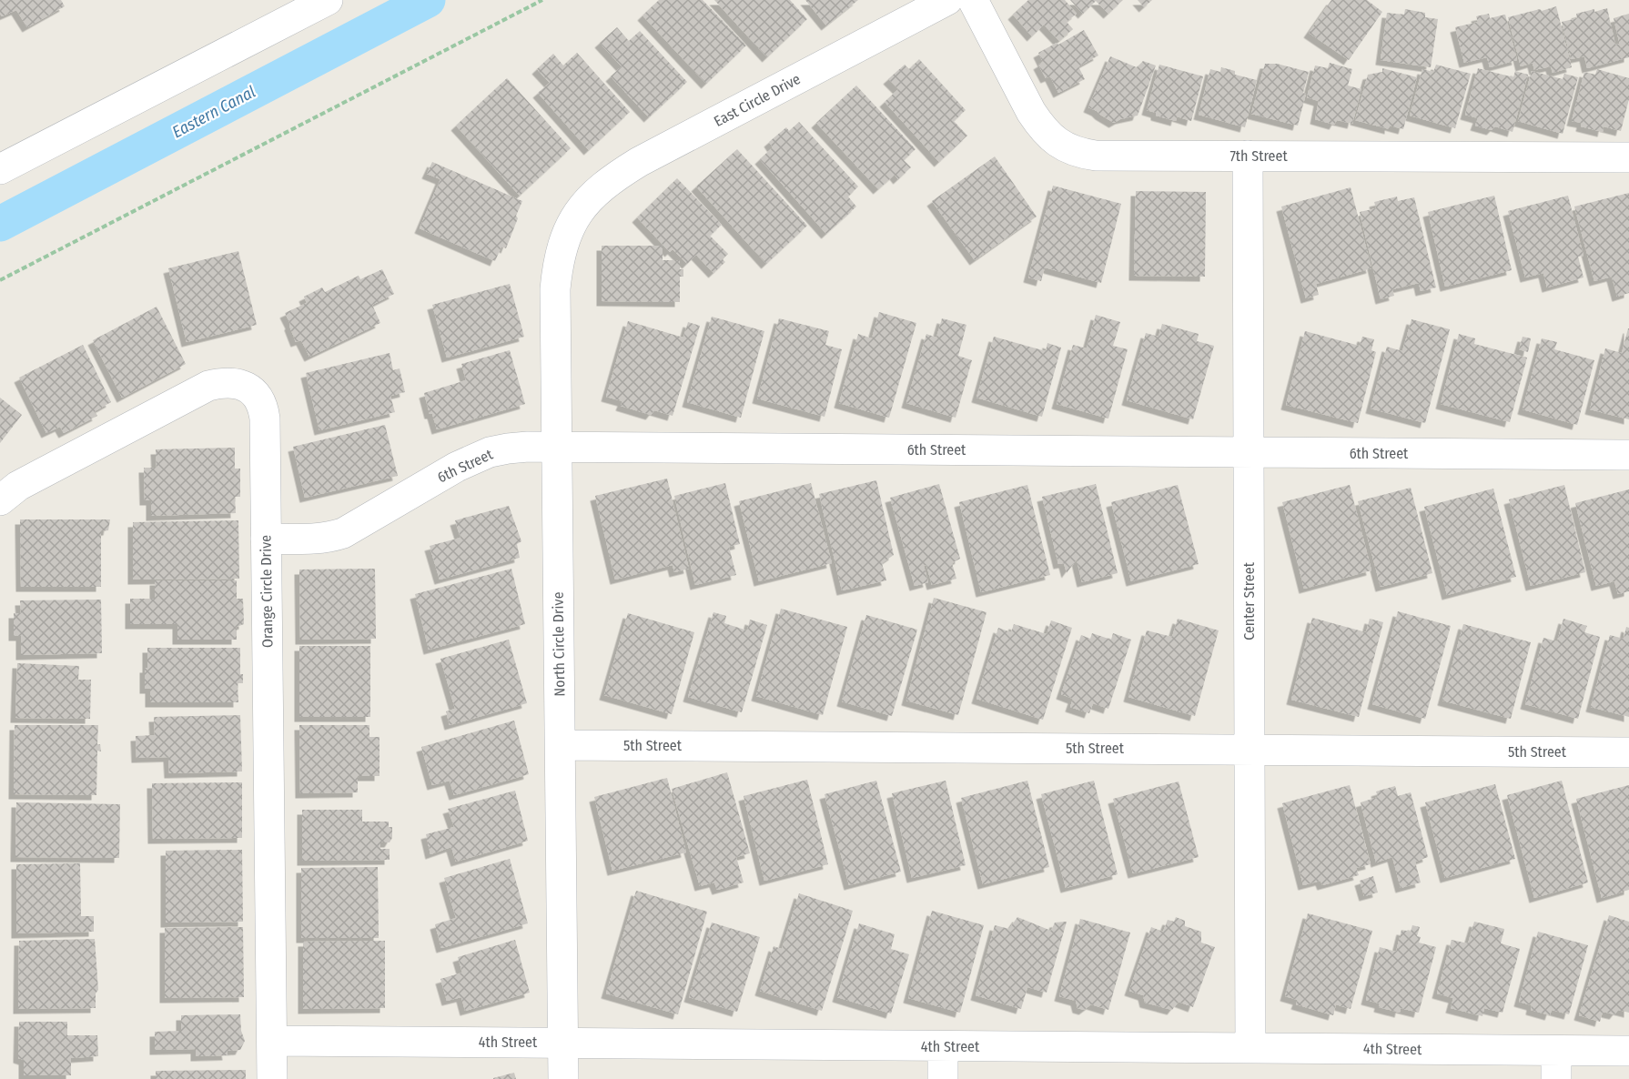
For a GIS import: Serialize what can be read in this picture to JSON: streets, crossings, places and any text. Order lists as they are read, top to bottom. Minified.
{"streets":{"lane":["East Circle Drive","7th Street","6th Street","Orange Circle Drive","Center Street","North Circle Drive","5th Street","4th Street"]},"crossings":[["East Circle Drive","North Circle Drive"],["7th Street","Center Street"],["6th Street","Orange Circle Drive"],["6th Street","Center Street"],["6th Street","North Circle Drive"],["Orange Circle Drive","4th Street"],["Center Street","5th Street"],["Center Street","4th Street"],["North Circle Drive","5th Street"],["North Circle Drive","4th Street"]],"water":["Eastern Canal"]}
